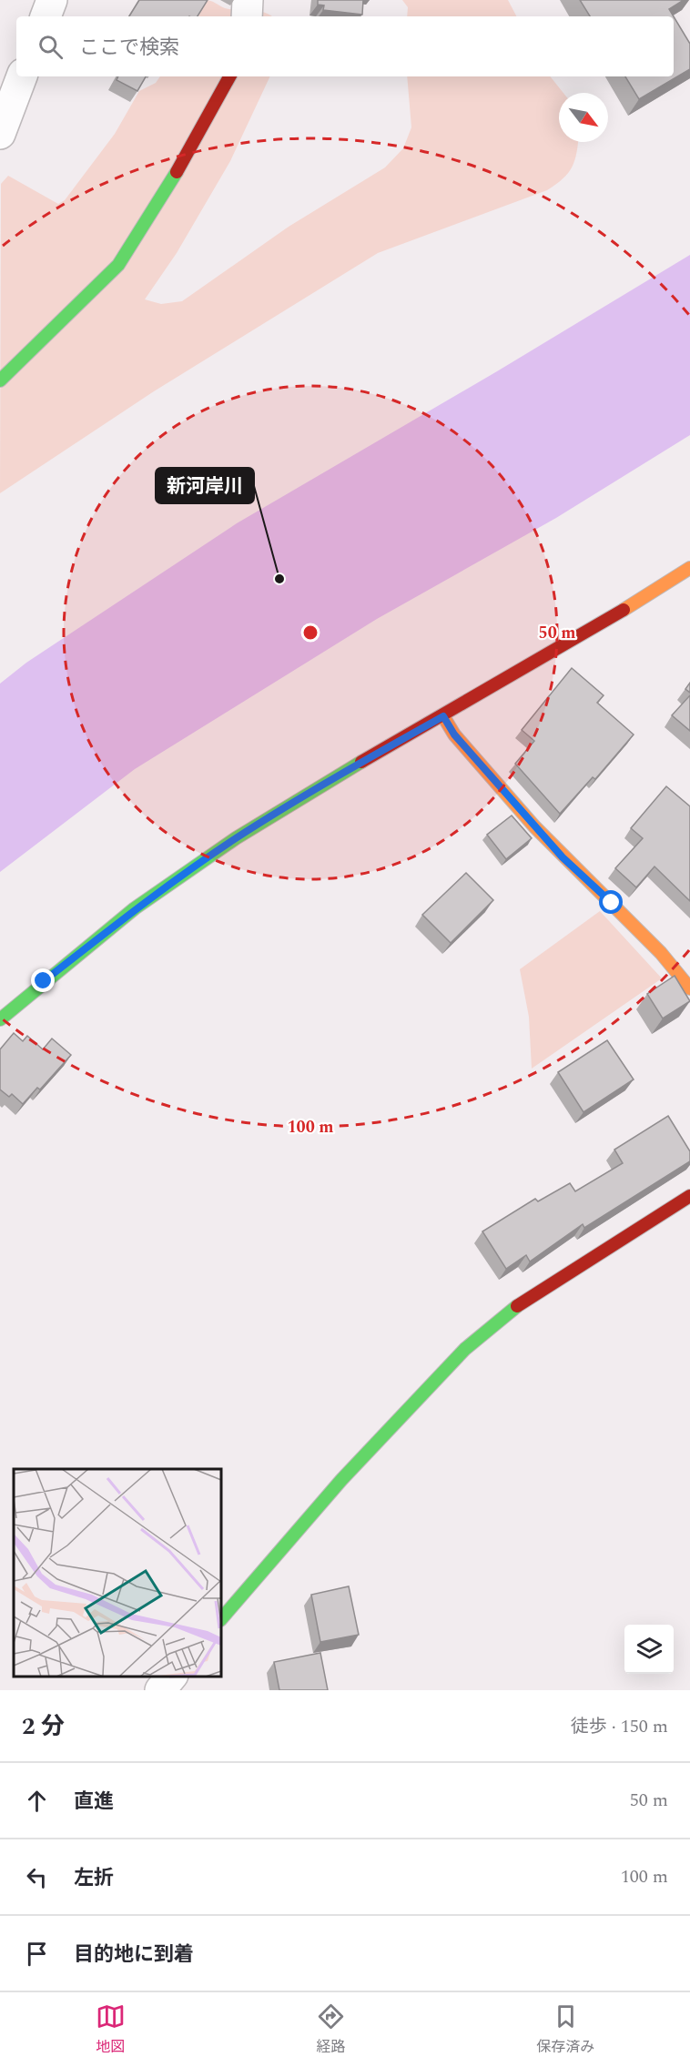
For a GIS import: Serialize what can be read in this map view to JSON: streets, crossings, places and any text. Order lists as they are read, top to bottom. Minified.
{"places":["新河岸川"],"north":"bottom right","page":{"search":"ここで検索","heading":["2 分","徒歩 · 150 m"],"list":[["直進","50 m"],["左折","100 m"],"目的地に到着"],"nav":["地図","経路","保存済み"]},"rings":["50 m","100 m"]}
